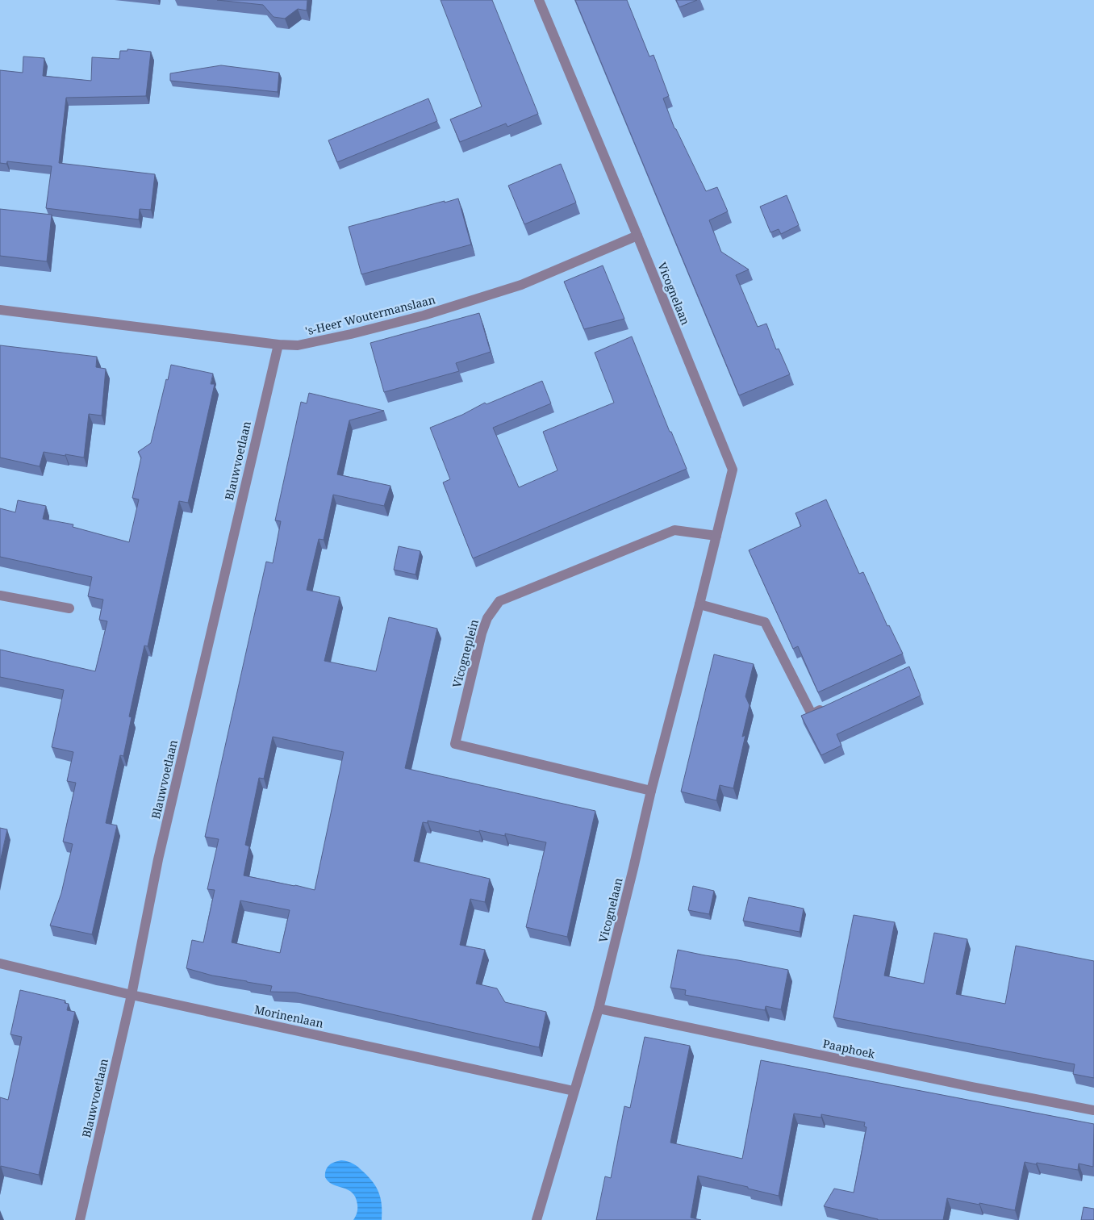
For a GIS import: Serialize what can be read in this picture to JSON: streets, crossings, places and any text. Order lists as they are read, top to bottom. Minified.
{"streets":{"street":["Vicognelaan","'s-Heer Woutermanslaan","Blauwvoetlaan","Vicogneplein","Morinenlaan","Paaphoek"]},"crossings":[["Vicognelaan","'s-Heer Woutermanslaan"],["Vicognelaan","Vicogneplein"],["Vicognelaan","Morinenlaan"],["Vicognelaan","Paaphoek"],["'s-Heer Woutermanslaan","Blauwvoetlaan"],["Blauwvoetlaan","Morinenlaan"]]}
